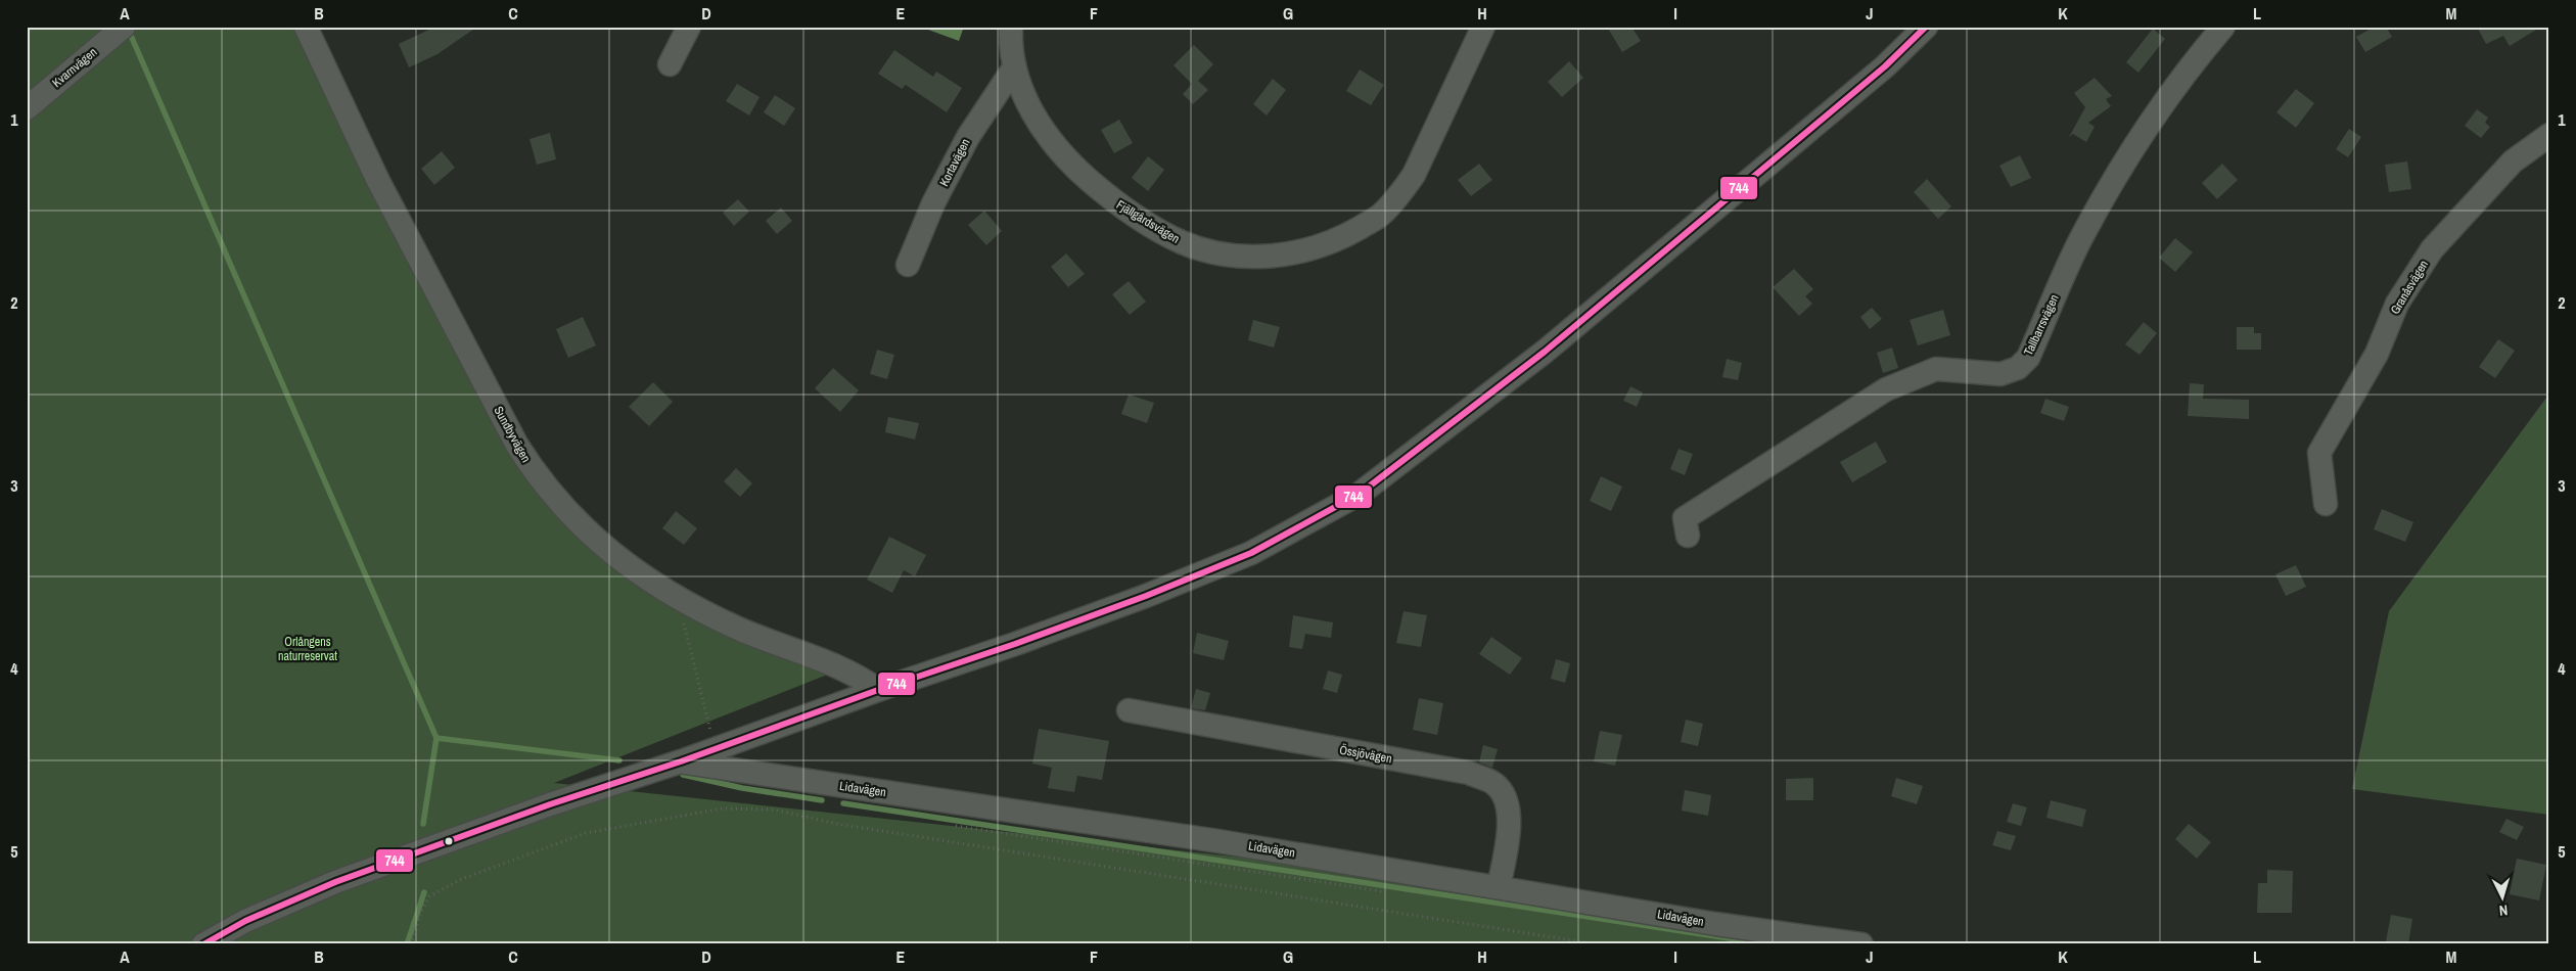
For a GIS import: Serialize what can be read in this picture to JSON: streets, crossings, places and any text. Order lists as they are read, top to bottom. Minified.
{"streets":{"street":["Kvarnvägen","Kortavägen","Fjällgårdsvägen","Granåsvägen","Tallbarrsvägen","Sundbyvägen","Össjövägen","Lidavägen"]},"crossings":[["Kortavägen","Fjällgårdsvägen"],["Össjövägen","Lidavägen"]],"parks":["Orlångens naturreservat"],"lines":["transit line 744"],"north":"bottom","grid":{"columns":["A","B","C","D","E","F","G","H","I","J","K","L","M"],"rows":["1","2","3","4","5"]}}
